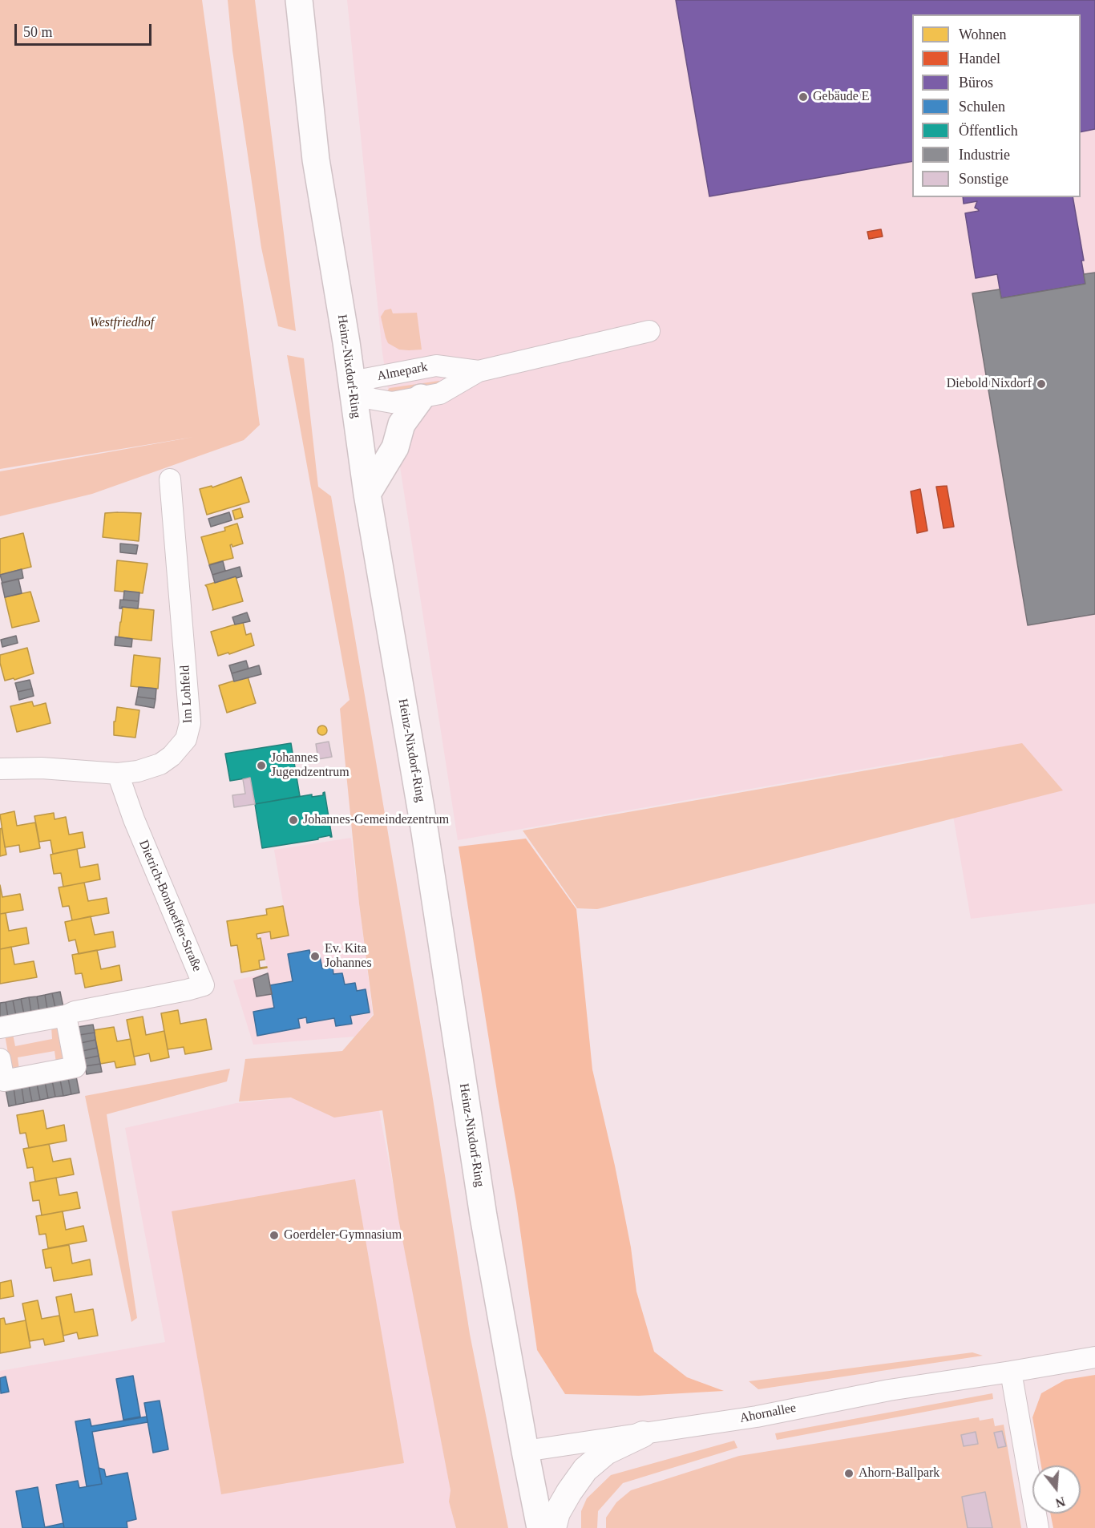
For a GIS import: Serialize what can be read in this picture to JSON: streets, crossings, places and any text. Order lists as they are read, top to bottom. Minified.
{"streets":{"main road":["Heinz-Nixdorf-Ring"],"street":["Almepark","Im Lohfeld","Dietrich-Bonhoeffer-Straße","Ahornallee"]},"crossings":[["Heinz-Nixdorf-Ring","Almepark"],["Heinz-Nixdorf-Ring","Ahornallee"],["Im Lohfeld","Dietrich-Bonhoeffer-Straße"]],"parks":["Westfriedhof"],"places":["Gebäude E","Diebold Nixdorf","Johannes Jugendzentrum","Johannes-Gemeindezentrum","Ev. Kita Johannes","Goerdeler-Gymnasium","Ahorn-Ballpark"],"legend":["Wohnen","Handel","Büros","Schulen","Öffentlich","Industrie","Sonstige"],"scale_bar":"50 m","north":"bottom"}
